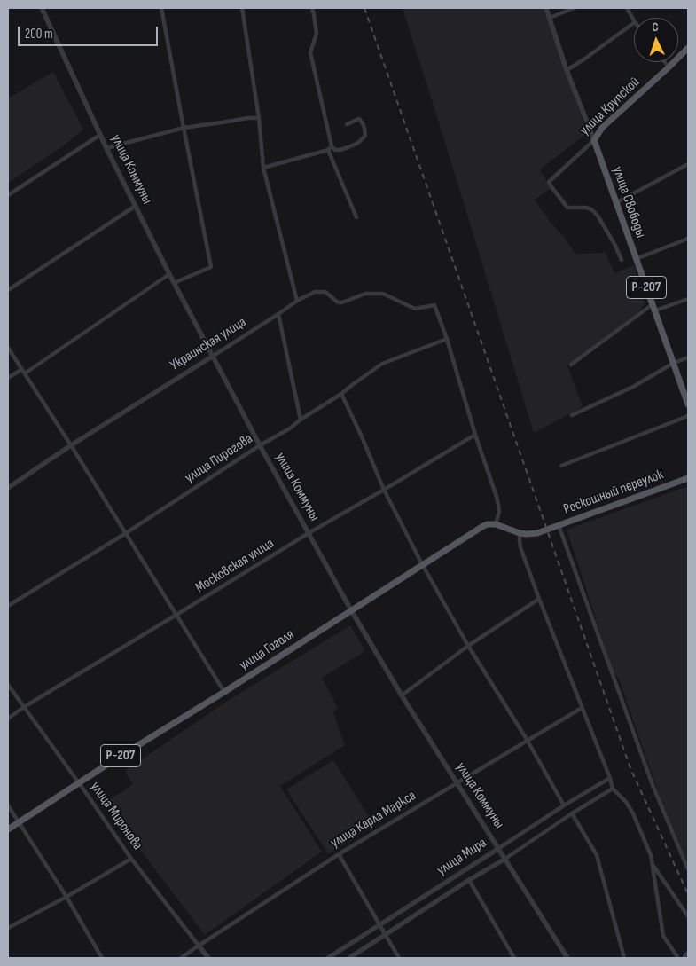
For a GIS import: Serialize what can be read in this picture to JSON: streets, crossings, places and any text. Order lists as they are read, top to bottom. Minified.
{"streets":{"main road":["улица Крупской","улица Свободы","Р-207","Роскошный переулок","улица Гоголя"],"street":["улица Коммуны","Украинская улица","улица Пирогова","Московская улица","улица Миронова","улица Карла Маркса","улица Мира"]},"crossings":[["улица Крупской","улица Свободы"],["улица Коммуны","Украинская улица"],["улица Коммуны","улица Пирогова"],["улица Коммуны","Московская улица"],["улица Коммуны","улица Гоголя"],["улица Коммуны","улица Карла Маркса"],["улица Коммуны","улица Мира"],["Украинская улица","улица Пирогова"],["Московская улица","улица Миронова"],["улица Гоголя","улица Миронова"],["улица Миронова","улица Карла Маркса"]],"scale_bar":"200 m","north":"top"}
